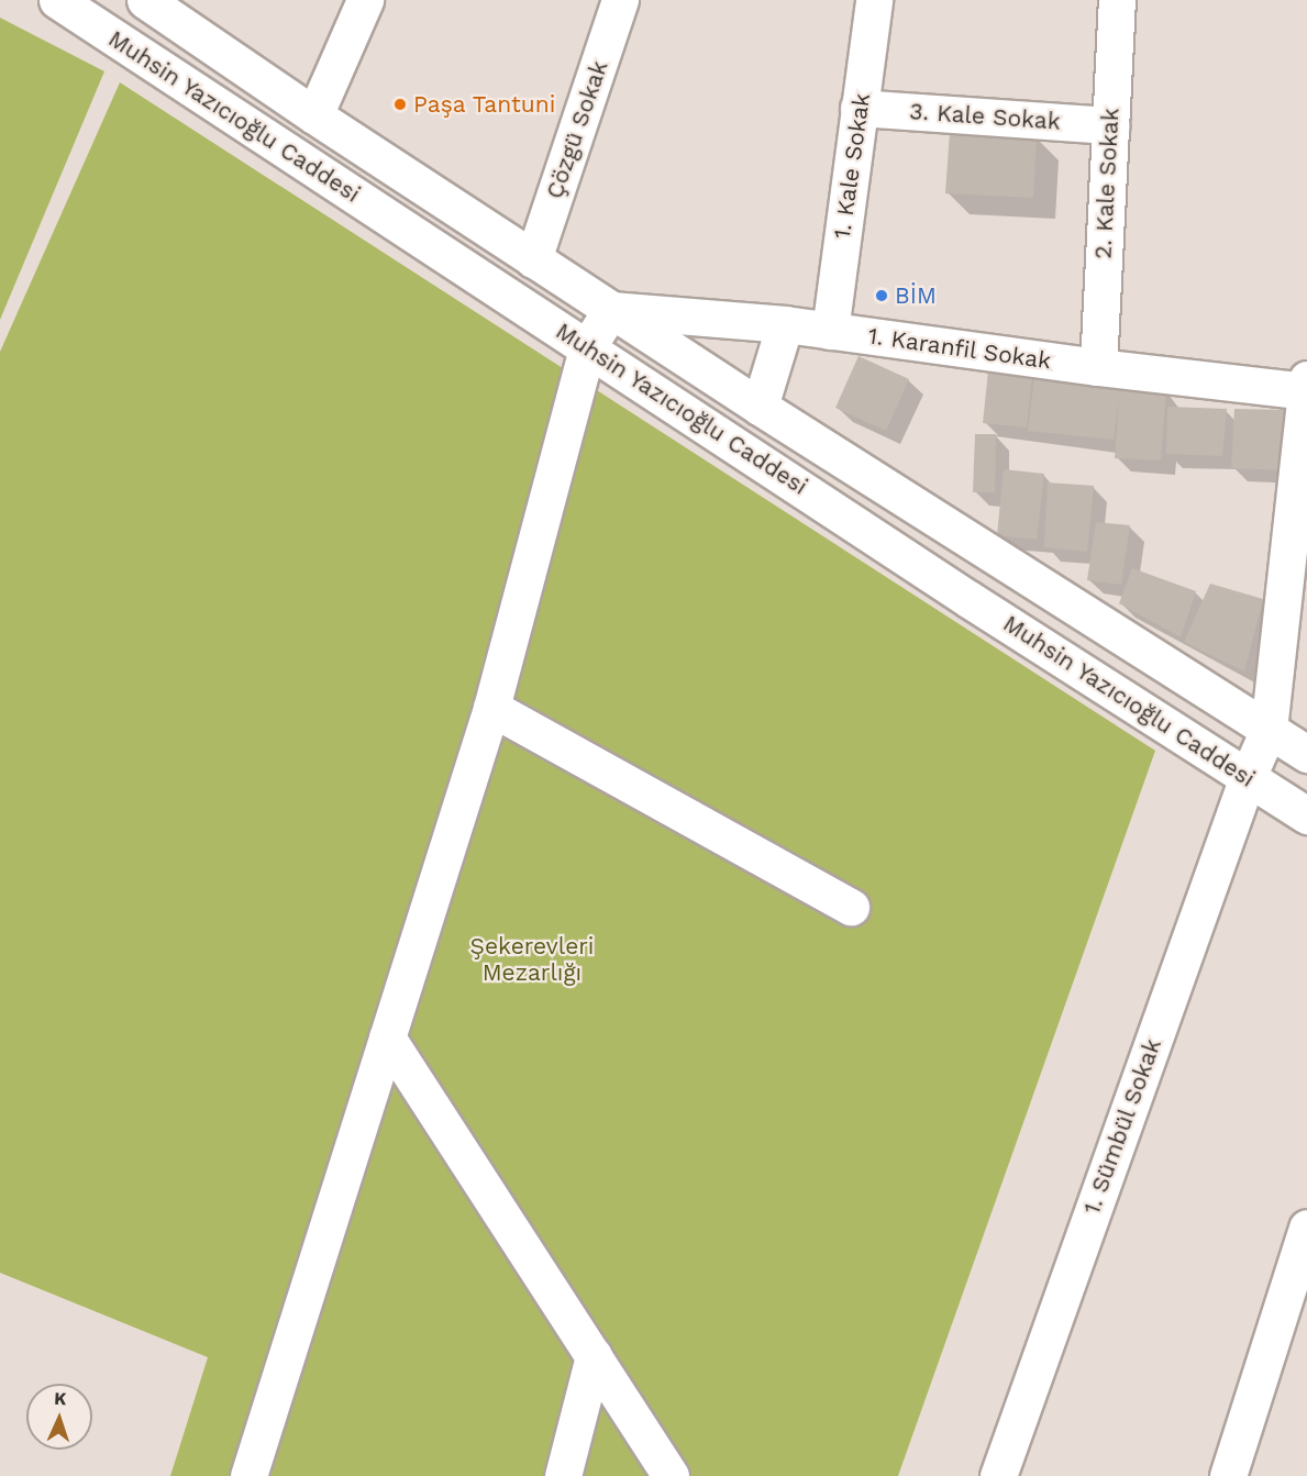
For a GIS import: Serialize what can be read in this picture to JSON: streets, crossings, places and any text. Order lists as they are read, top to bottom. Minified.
{"streets":{"street":["Muhsin Yazıcıoğlu Caddesi","3. Kale Sokak","Çözgü Sokak","1. Kale Sokak","2. Kale Sokak","1. Karanfil Sokak","1. Sümbül Sokak"]},"crossings":[["Muhsin Yazıcıoğlu Caddesi","Çözgü Sokak"],["Muhsin Yazıcıoğlu Caddesi","1. Karanfil Sokak"],["Muhsin Yazıcıoğlu Caddesi","1. Sümbül Sokak"],["3. Kale Sokak","1. Kale Sokak"],["3. Kale Sokak","2. Kale Sokak"],["1. Kale Sokak","1. Karanfil Sokak"],["2. Kale Sokak","1. Karanfil Sokak"],["1. Karanfil Sokak","1. Sümbül Sokak"]],"parks":["Şekerevleri Mezarlığı"],"places":["Paşa Tantuni","BİM"],"north":"top"}
